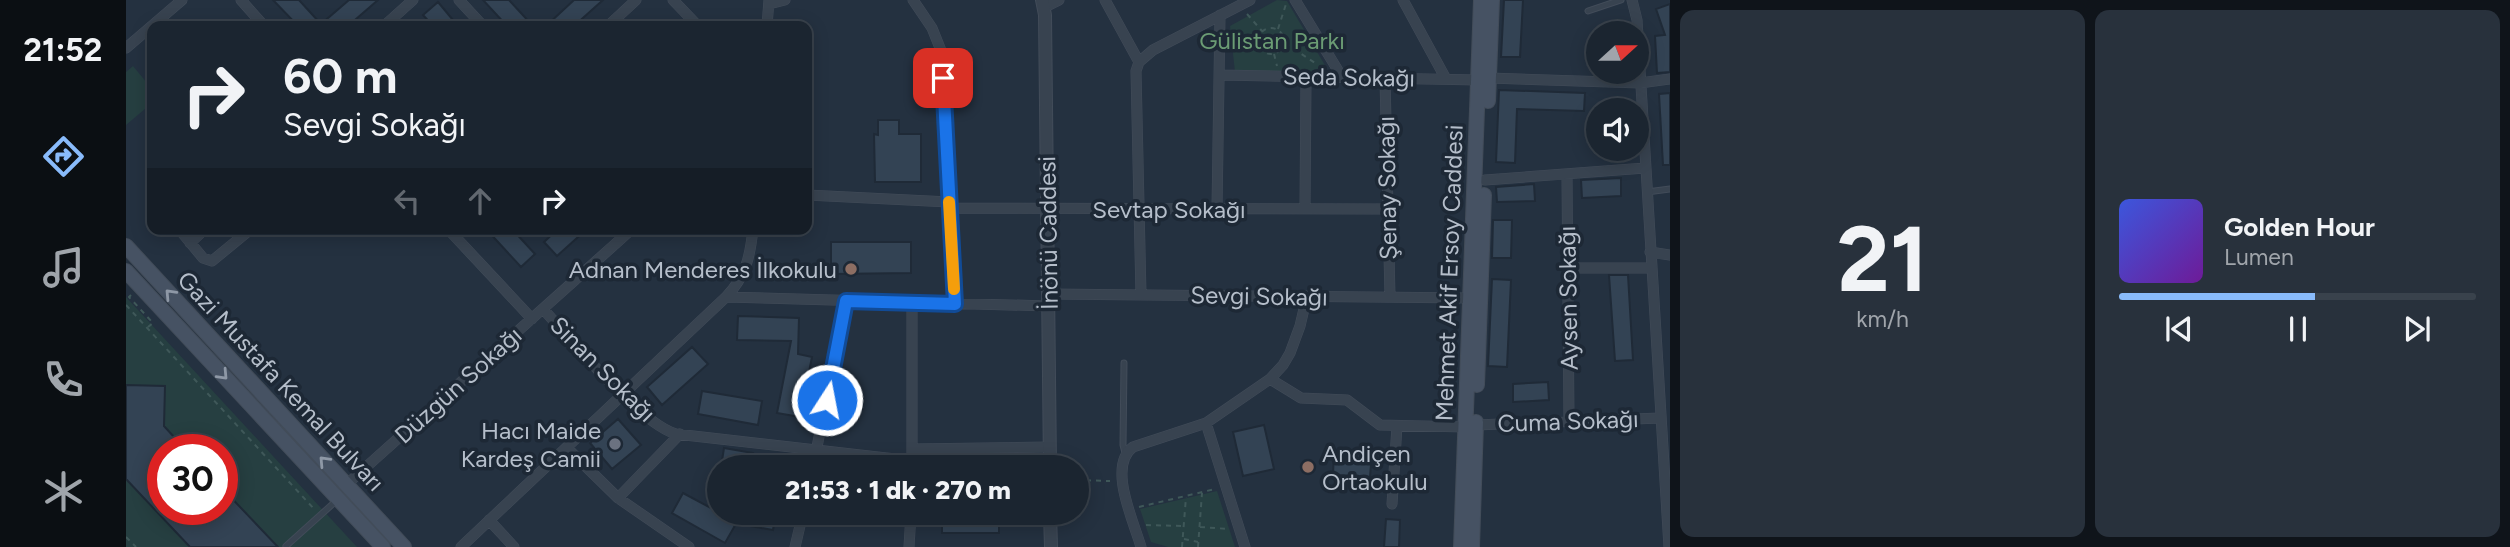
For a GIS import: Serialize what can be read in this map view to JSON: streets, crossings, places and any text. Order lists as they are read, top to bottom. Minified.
{"streets":{"main road":["Mehmet Akif Ersoy Caddesi","Gazi Mustafa Kemal Bulvarı"],"street":["Seda Sokağı","Şenay Sokağı","Sevtap Sokağı","İnönü Caddesi","Sevgi Sokağı","Aysen Sokağı","Sinan Sokağı","Düzgün Sokağı","Cuma Sokağı"]},"crossings":[["Seda Sokağı","Şenay Sokağı"],["Seda Sokağı","Mehmet Akif Ersoy Caddesi"],["Şenay Sokağı","Sevtap Sokağı"],["Şenay Sokağı","Sevgi Sokağı"],["Sevtap Sokağı","İnönü Caddesi"],["İnönü Caddesi","Sevgi Sokağı"],["Mehmet Akif Ersoy Caddesi","Sevgi Sokağı"],["Mehmet Akif Ersoy Caddesi","Cuma Sokağı"],["Aysen Sokağı","Cuma Sokağı"],["Sinan Sokağı","Düzgün Sokağı"],["Gazi Mustafa Kemal Bulvarı","Düzgün Sokağı"]],"parks":["Gülistan Parkı"],"places":["Adnan Menderes İlkokulu","Hacı Maide Kardeş Camii","Andiçen Ortaokulu"],"north":"right","page":{"tabs":"21:52","tile":["21","km/h"],"turn":["60 m","Sevgi Sokağı"],"song":["Golden Hour","Lumen"],"limit":"30","trip":"21:53 · 1 dk · 270 m"}}
